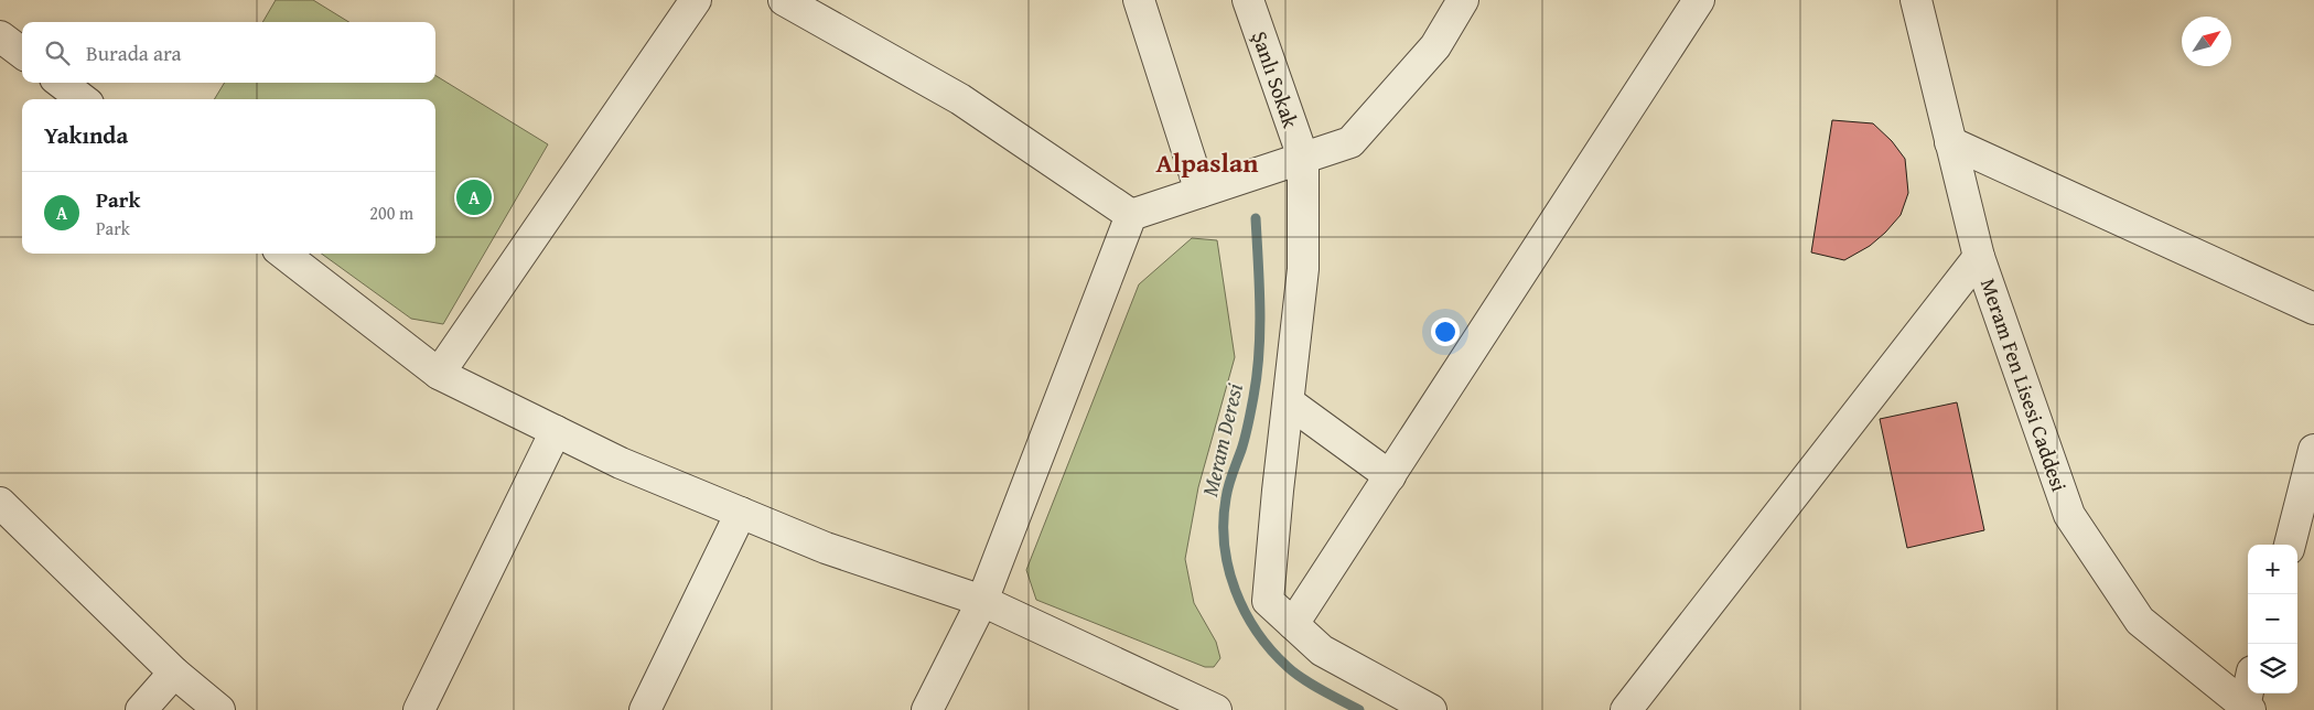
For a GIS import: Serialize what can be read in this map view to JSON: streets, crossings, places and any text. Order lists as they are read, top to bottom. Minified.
{"streets":{"street":["Şanlı Sokak","Meram Fen Lisesi Caddesi"]},"districts":["Alpaslan"],"water":["Meram Deresi"],"north":"top right","page":{"search":"Burada ara","heading":"Yakında","list":[{"mark":"A","name":"Park","note":"Park","value":"200 m"}],"pins":"A","map_buttons":["+","−"]}}
